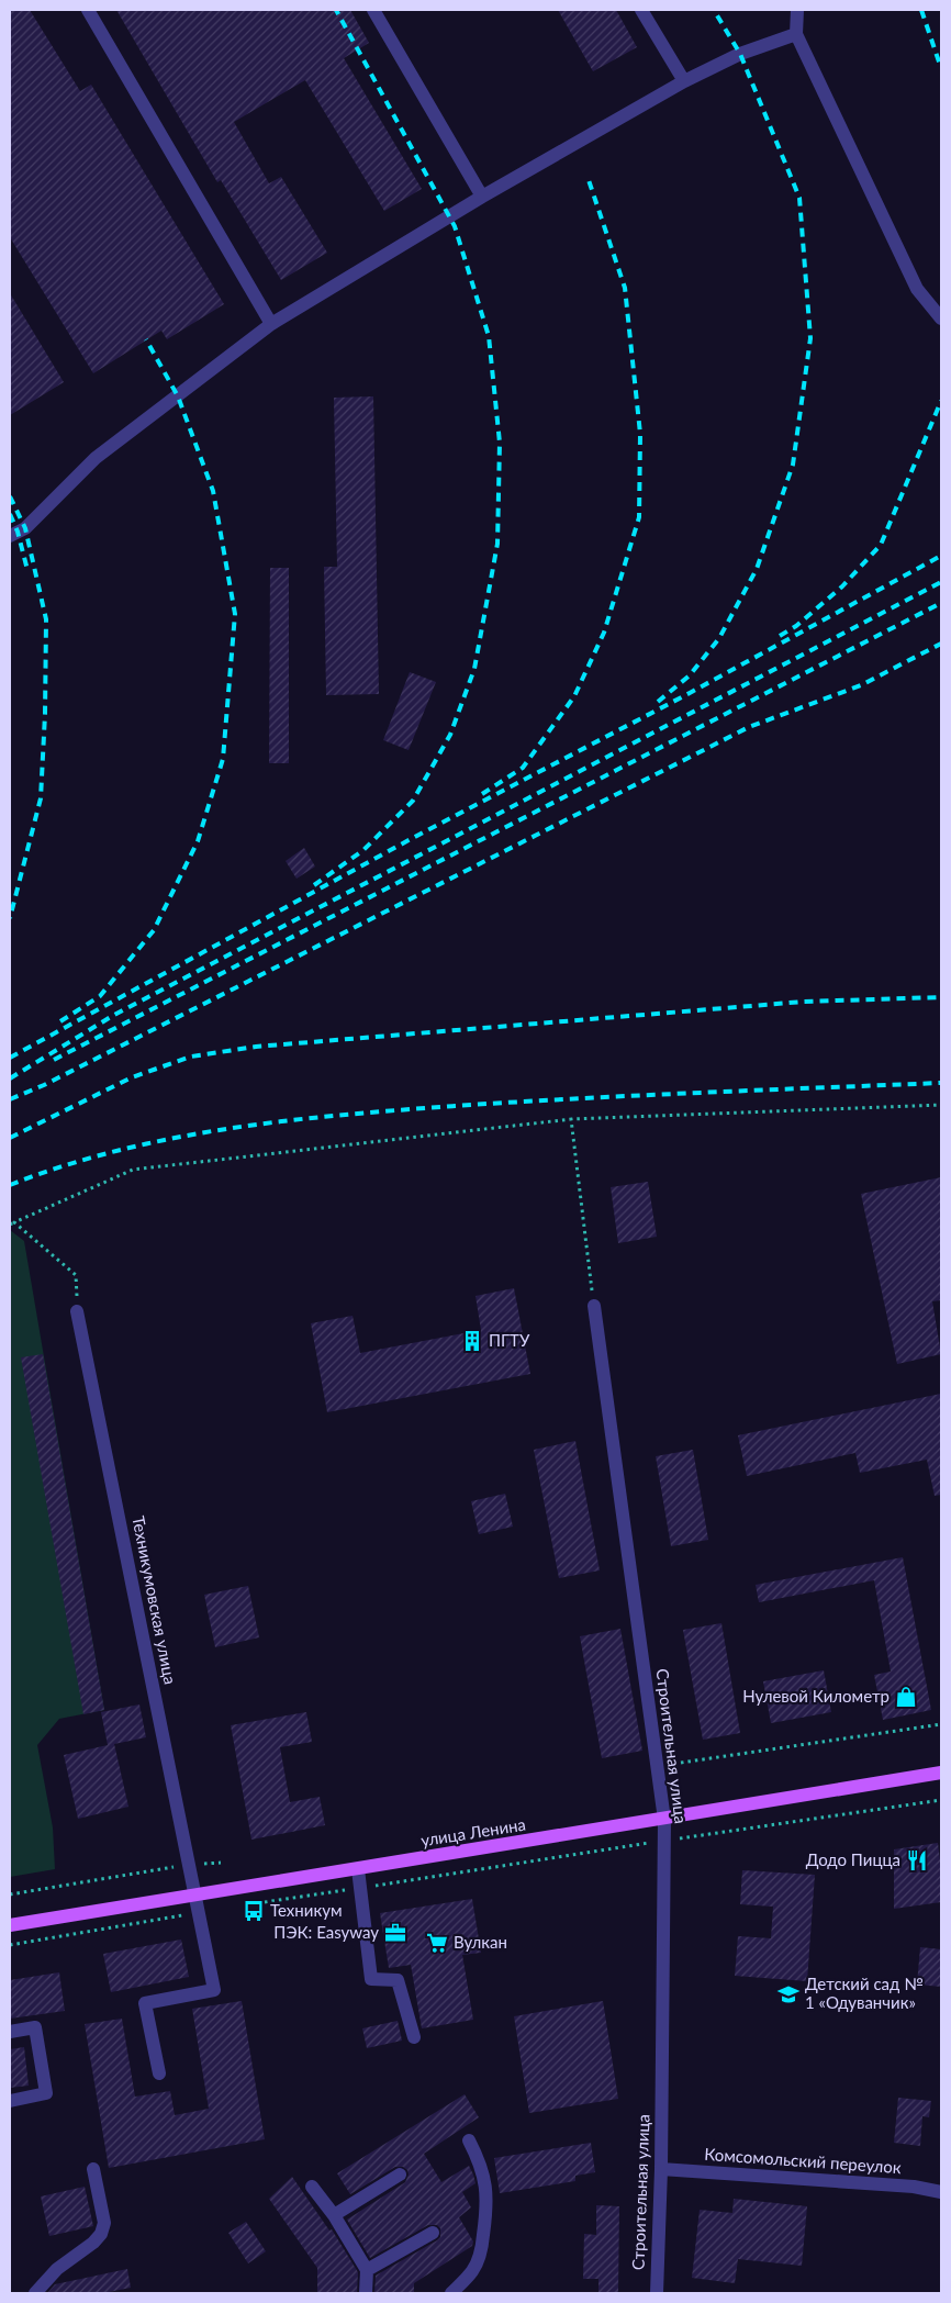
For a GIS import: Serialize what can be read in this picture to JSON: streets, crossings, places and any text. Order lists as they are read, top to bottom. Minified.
{"streets":{"main road":["улица Ленина"],"street":["Техникумовская улица","Строительная улица","Комсомольский переулок"]},"crossings":[["Техникумовская улица","улица Ленина"],["Строительная улица","улица Ленина"],["Строительная улица","Комсомольский переулок"]],"places":{"building":["ПГТУ"],"shop":["Нулевой Километр"],"restaurant":["Додо Пицца"],"bus stop":["Техникум"],"office":["ПЭК: Easyway"],"supermarket":["Вулкан"],"school or university":["Детский сад № 1 «Одуванчик»"]}}
